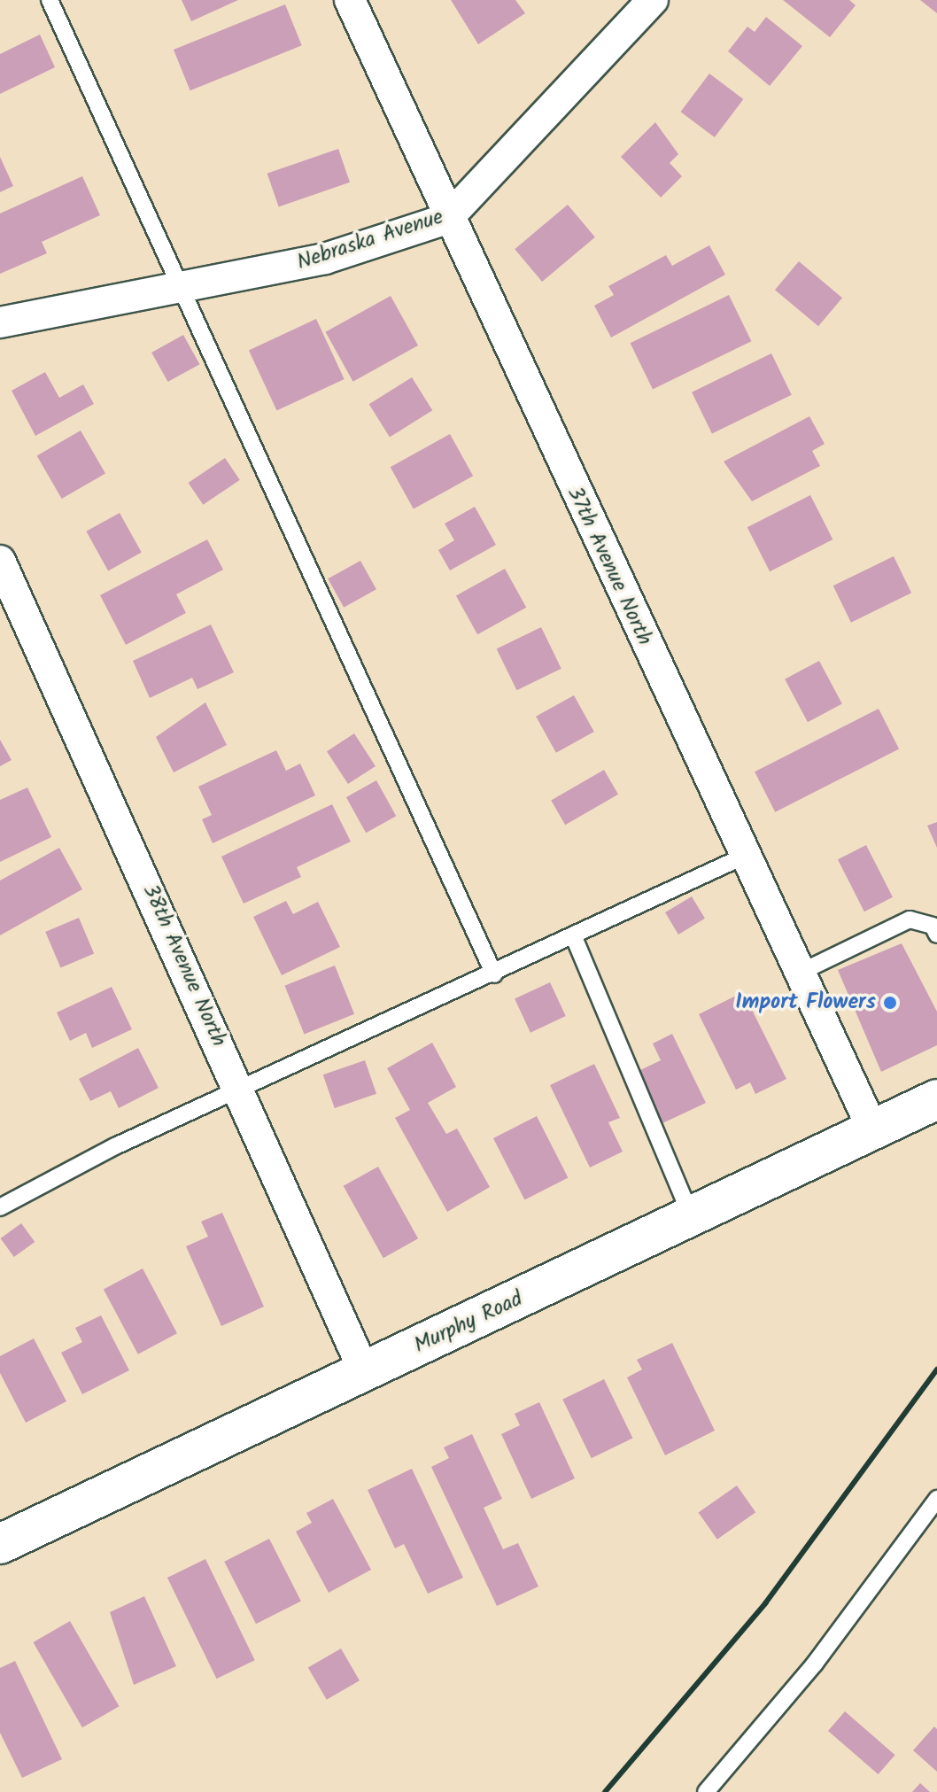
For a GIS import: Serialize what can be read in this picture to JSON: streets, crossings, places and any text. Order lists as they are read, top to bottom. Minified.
{"streets":{"main road":["Murphy Road"],"street":["Nebraska Avenue","37th Avenue North","38th Avenue North"]},"crossings":[["Nebraska Avenue","37th Avenue North"],["37th Avenue North","Murphy Road"],["38th Avenue North","Murphy Road"]],"places":["Import Flowers"]}
